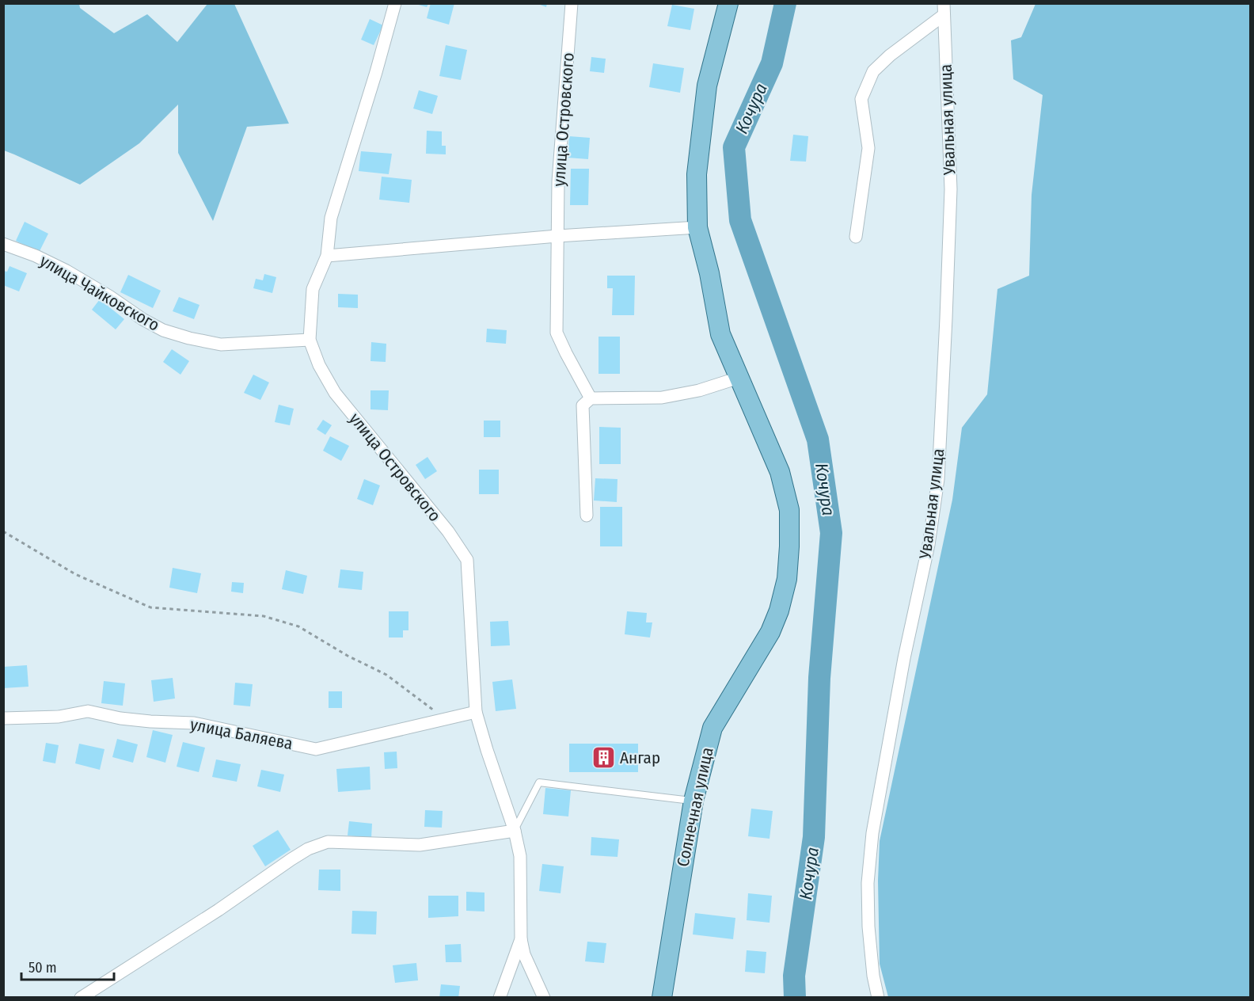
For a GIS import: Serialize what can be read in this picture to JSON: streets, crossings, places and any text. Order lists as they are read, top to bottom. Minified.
{"streets":{"main road":["Солнечная улица"],"street":["улица Островского","Увальная улица","улица Чайковского","улица Баляева"]},"crossings":[["улица Островского","улица Чайковского"],["улица Островского","улица Баляева"]],"water":["Кочура"],"places":{"building":["Ангар"]},"scale_bar":"50 m"}
